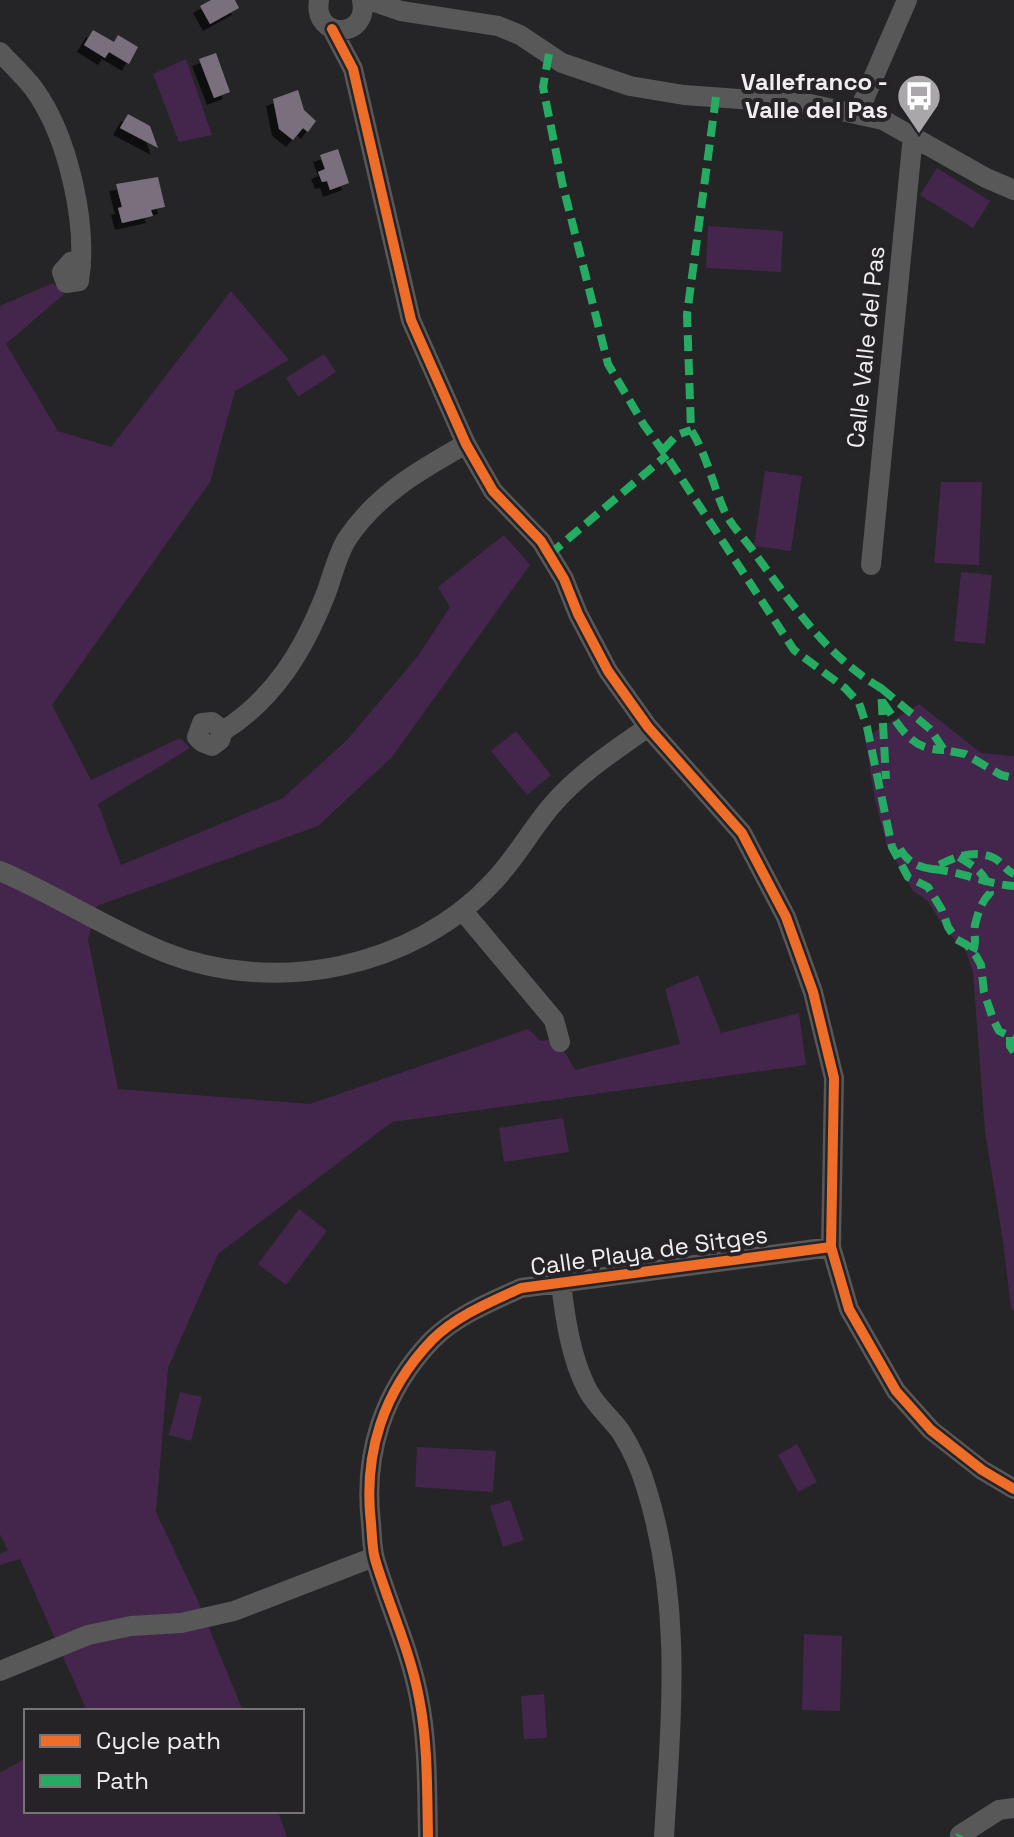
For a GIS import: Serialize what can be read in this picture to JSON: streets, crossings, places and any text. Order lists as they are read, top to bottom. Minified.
{"streets":{"street":["Calle Valle del Pas","Calle Playa de Sitges"]},"places":{"bus stop":["Vallefranco - Valle del Pas"]},"legend":["Cycle path","Path"]}
